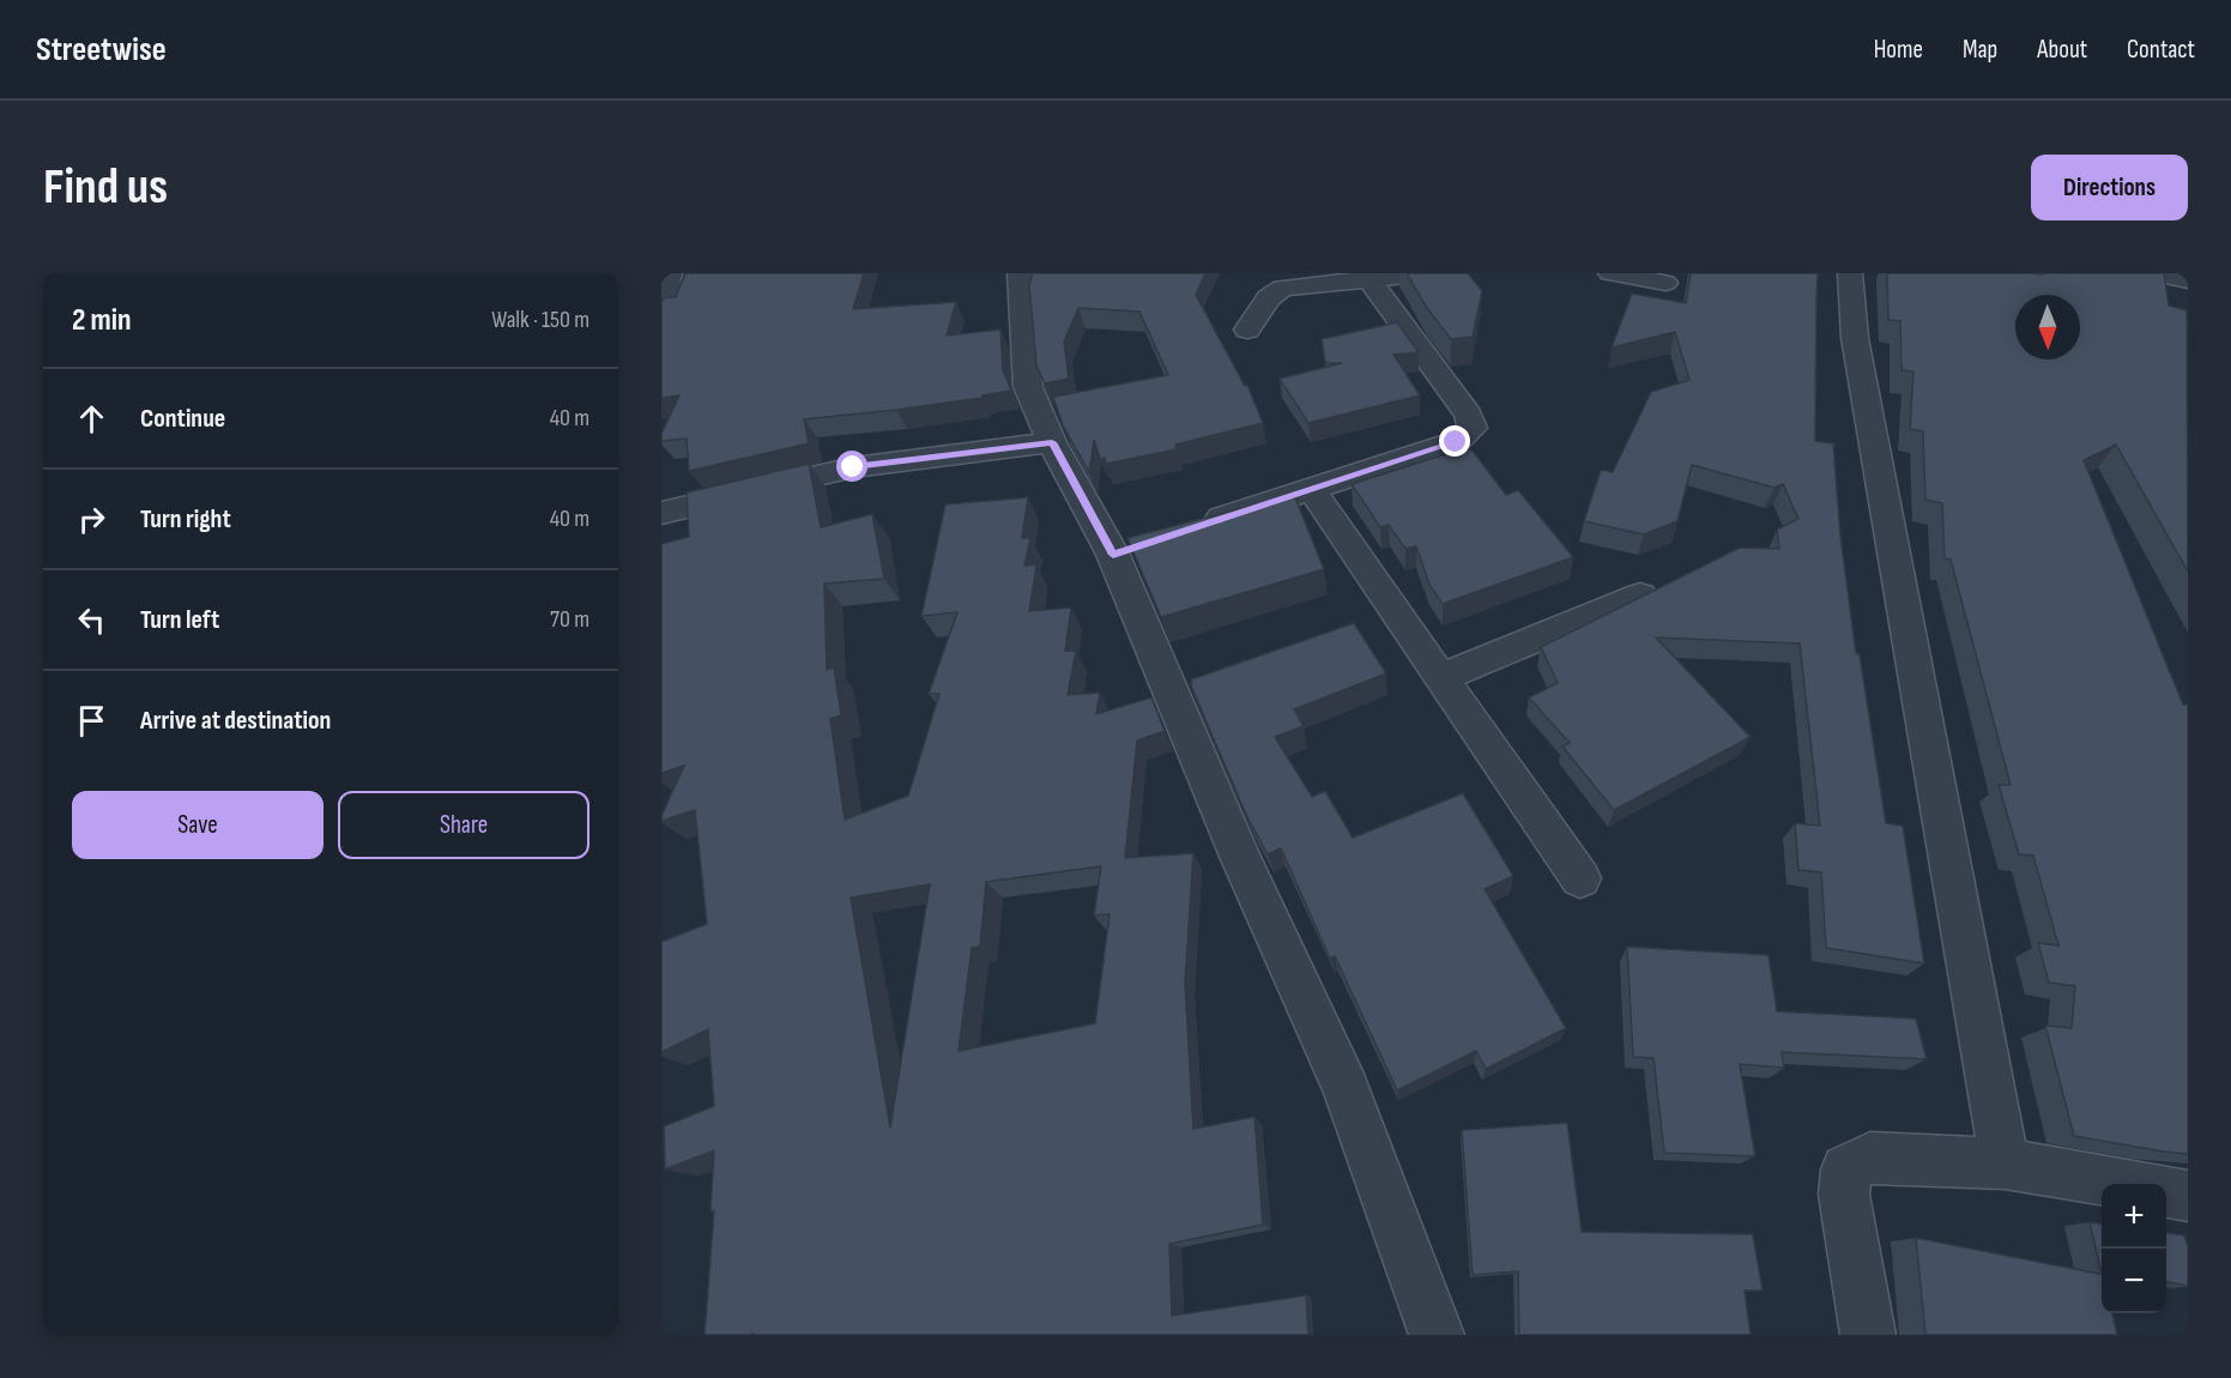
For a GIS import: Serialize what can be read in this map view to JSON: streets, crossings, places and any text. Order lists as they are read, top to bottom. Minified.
{"north":"bottom","page":{"header":"Streetwise","nav":["Home","Map","About","Contact"],"buttons":["Directions",["Save","Share"]],"title":"Find us","heading":["2 min","Walk · 150 m"],"list":[["Continue","40 m"],["Turn right","40 m"],["Turn left","70 m"],"Arrive at destination"],"map_buttons":["+","−"]}}
